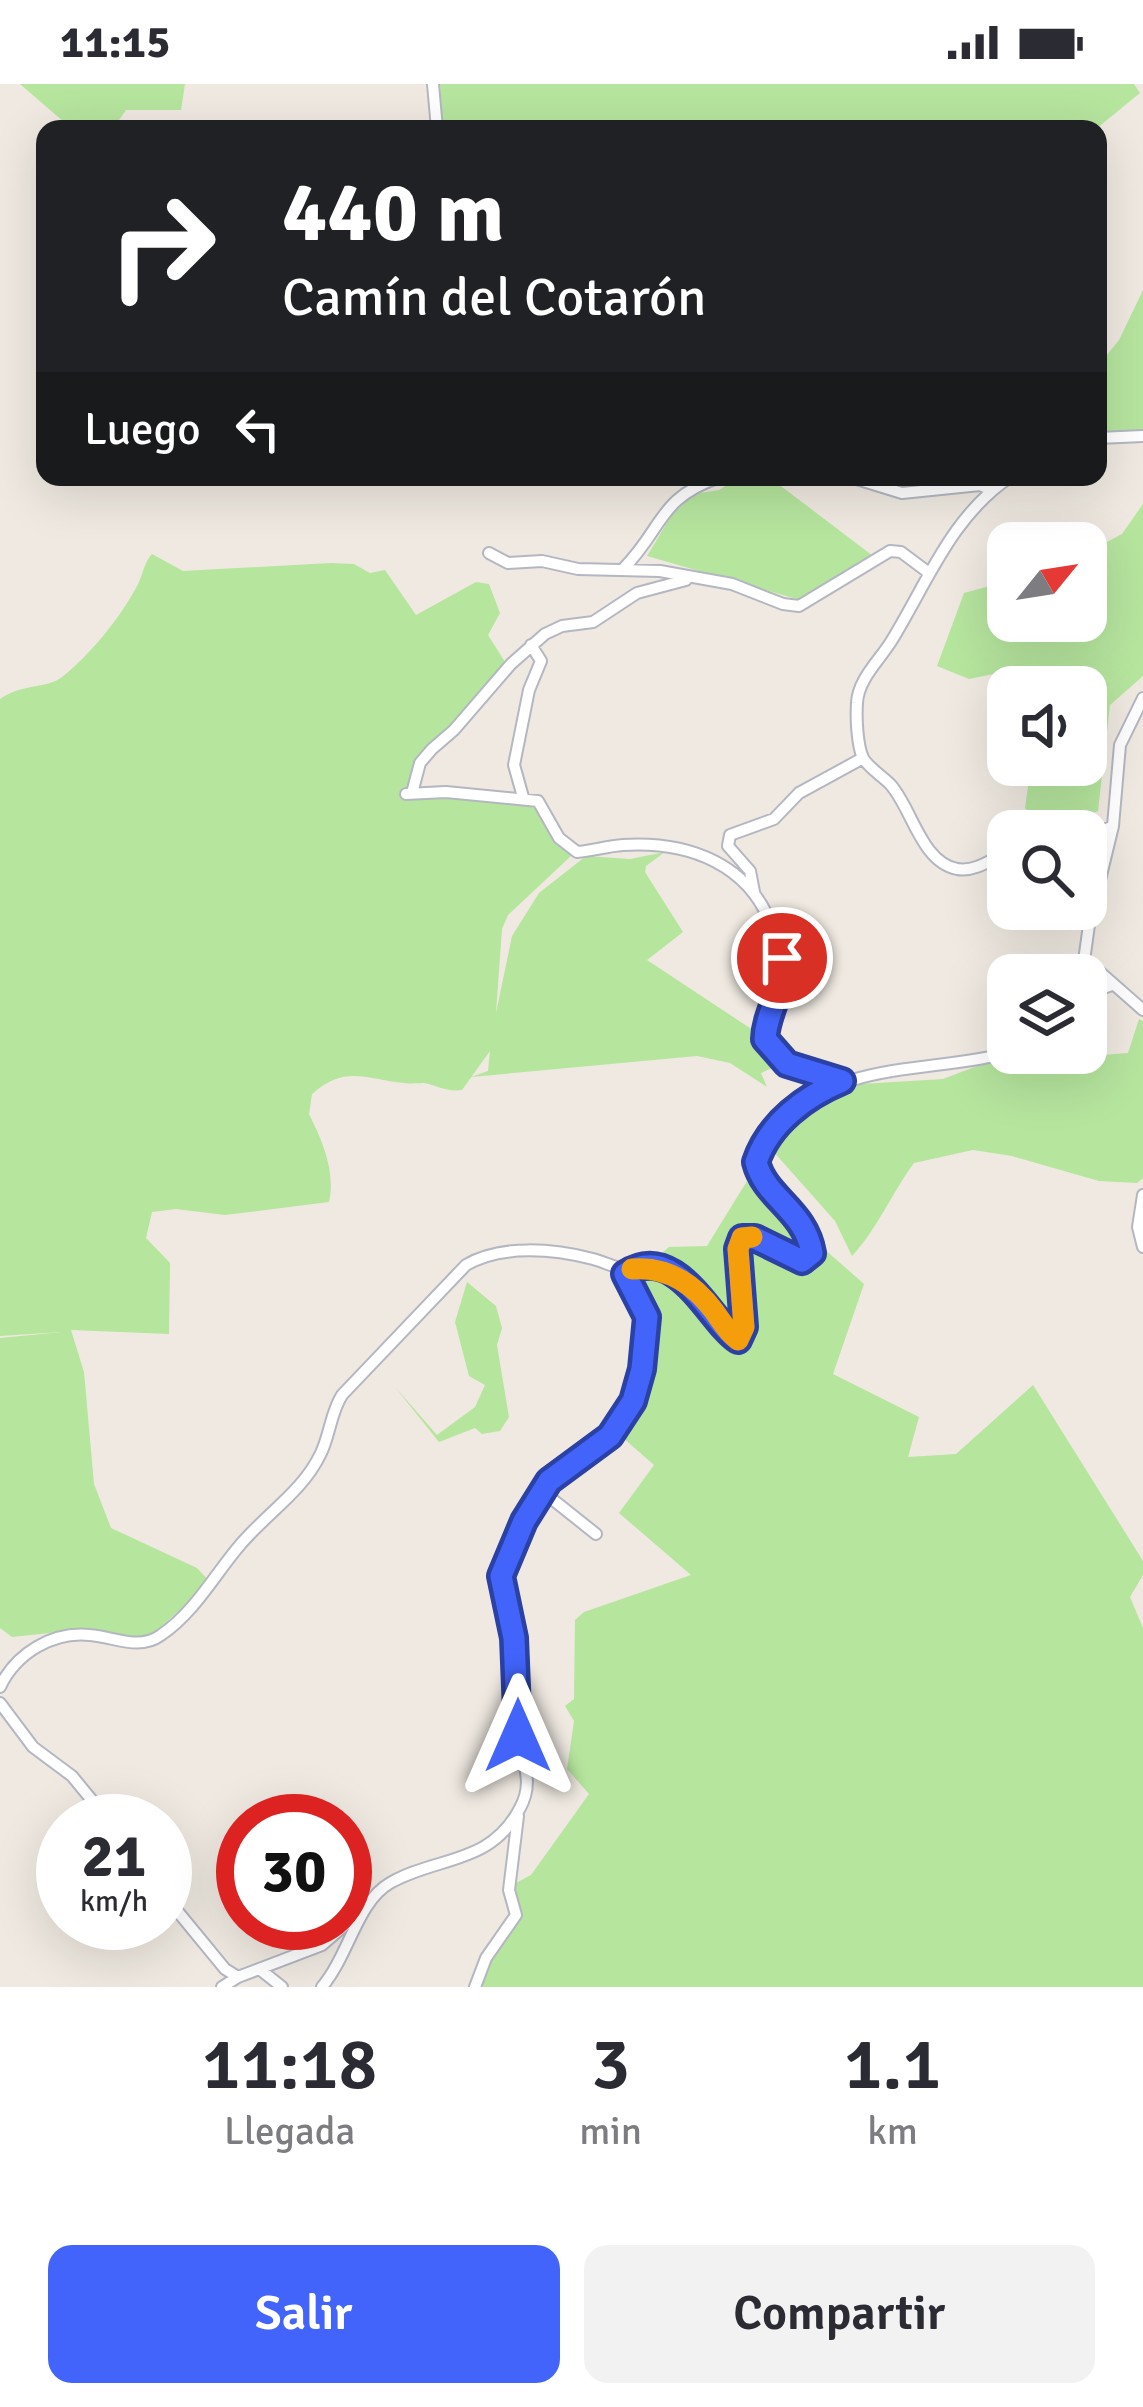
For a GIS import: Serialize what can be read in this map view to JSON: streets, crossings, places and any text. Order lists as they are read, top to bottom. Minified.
{"north":"top right","page":{"status":"11:15","turn":["440 m","Camín del Cotarón"],"then":"Luego","speed":"21 km/h","limit":"30","eta":["11:18","Llegada","3","min","1.1","km"],"buttons":["Salir","Compartir"]}}
